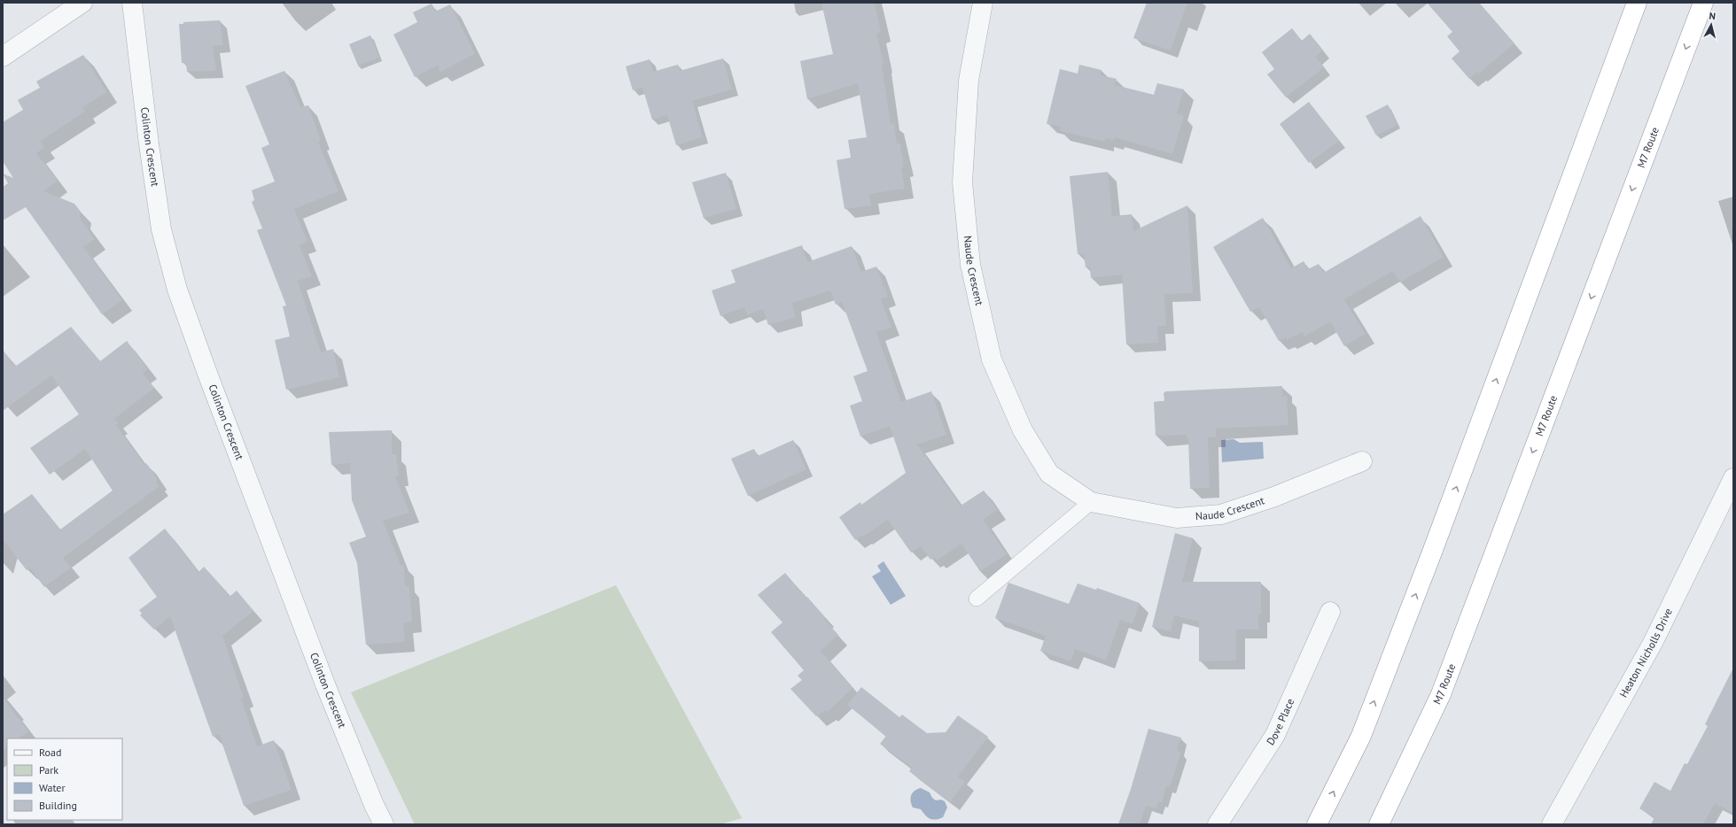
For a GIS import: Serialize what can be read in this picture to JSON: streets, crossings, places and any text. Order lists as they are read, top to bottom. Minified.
{"streets":{"highway":["M7 Route"],"street":["Colinton Crescent","Naude Crescent","Heaton Nicholls Drive","Dove Place"]},"legend":["Road","Park","Water","Building"],"north":"top"}
